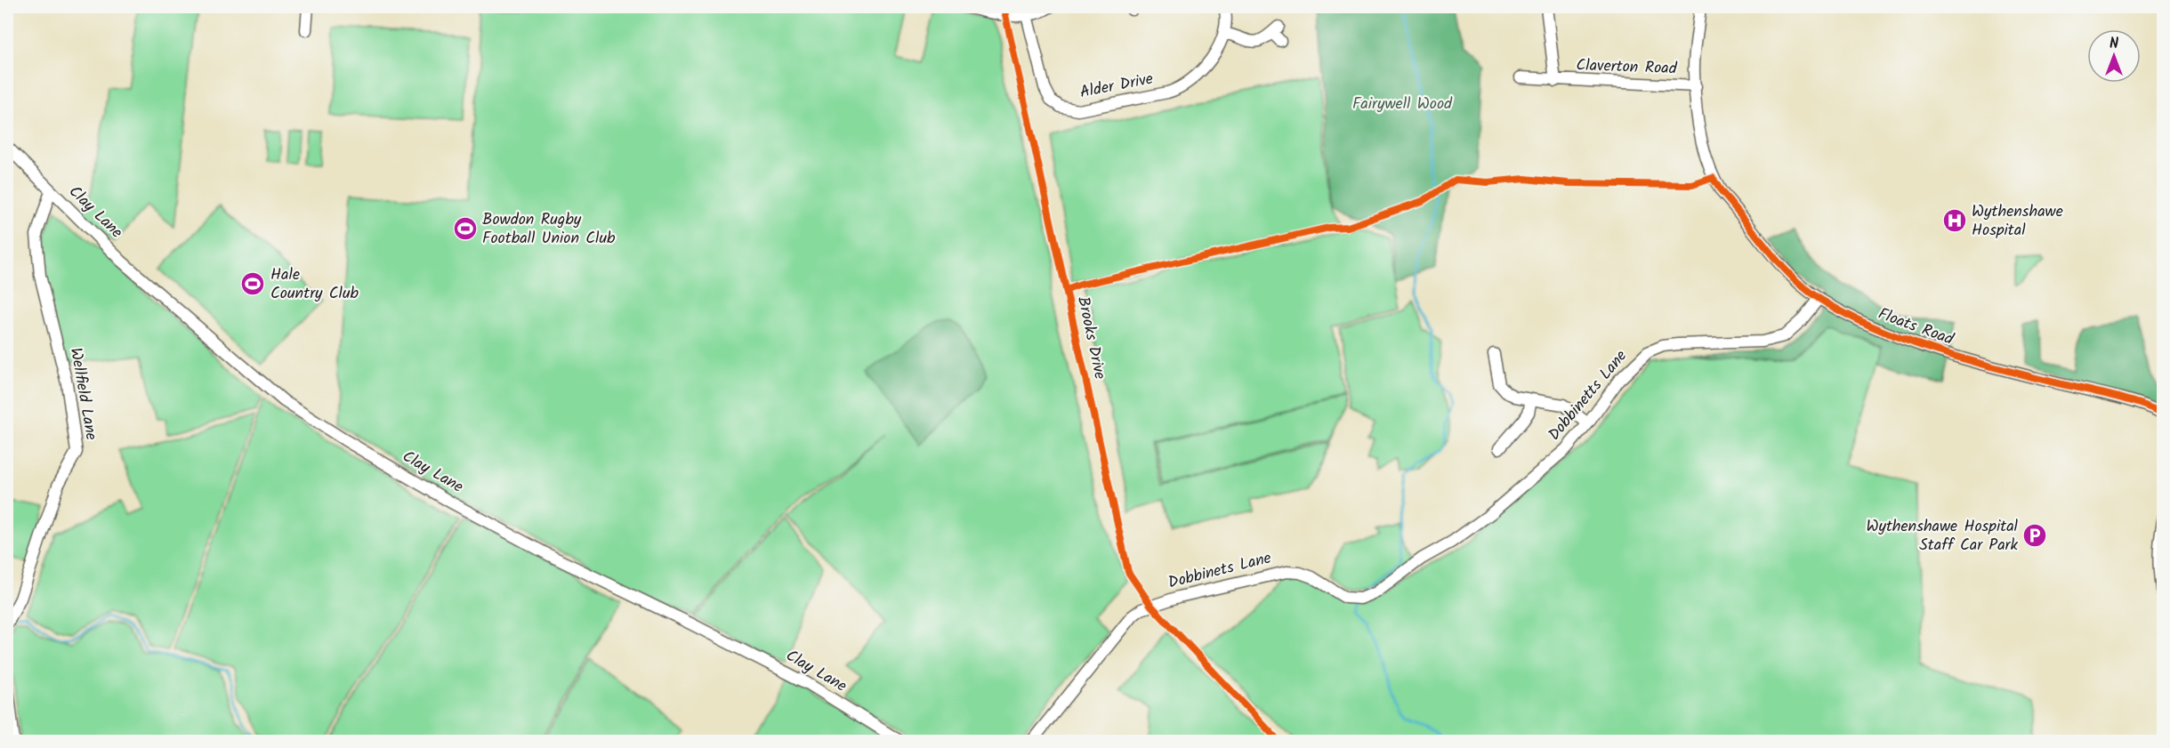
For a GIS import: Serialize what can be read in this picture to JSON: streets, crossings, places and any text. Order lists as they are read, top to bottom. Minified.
{"streets":{"street":["Claverton Road","Alder Drive","Clay Lane","Floats Road","Wellfield Lane","Dobbinetts Lane","Dobbinets Lane"],"cycle path":["Brooks Drive"]},"crossings":[["Claverton Road","Floats Road"],["Clay Lane","Wellfield Lane"],["Floats Road","Dobbinetts Lane"],["Dobbinetts Lane","Dobbinets Lane"]],"parks":["Fairywell Wood"],"places":{"hospital":["Wythenshawe Hospital"],"sports":["Bowdon Rugby Football Union Club","Hale Country Club"],"parking":["Wythenshawe Hospital Staff Car Park"]},"north":"top"}
